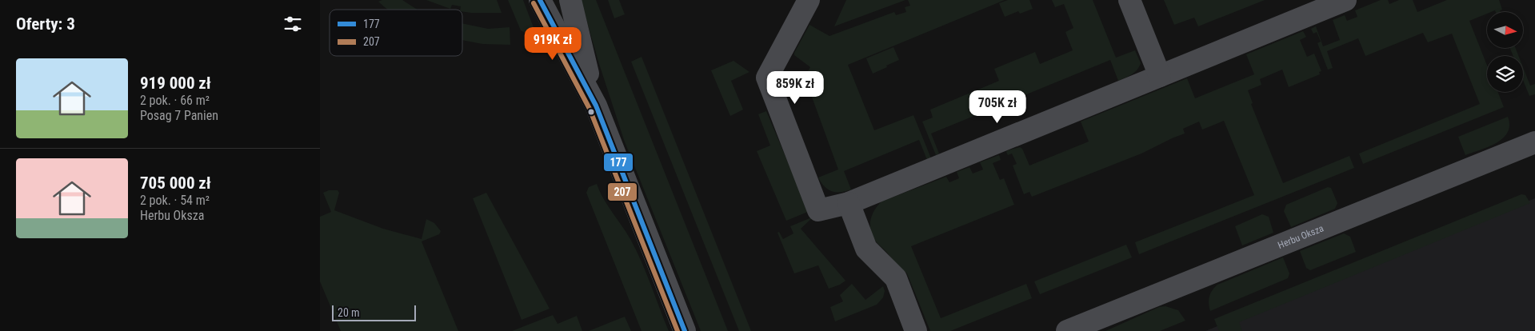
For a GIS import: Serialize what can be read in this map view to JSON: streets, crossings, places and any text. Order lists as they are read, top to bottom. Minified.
{"streets":{"street":["Herbu Oksza"]},"lines":["transit line 177","transit line 207"],"legend":["177","207"],"scale_bar":"20 m","north":"right","page":{"heading":"Oferty: 3","price":["919K zł","859K zł","705K zł"],"list":[{"name":"919 000 zł","note":"2 pok. · 66 m² · Posag 7 Panien"},{"name":"705 000 zł","note":"2 pok. · 54 m² · Herbu Oksza"}],"scale":"20 m"}}
